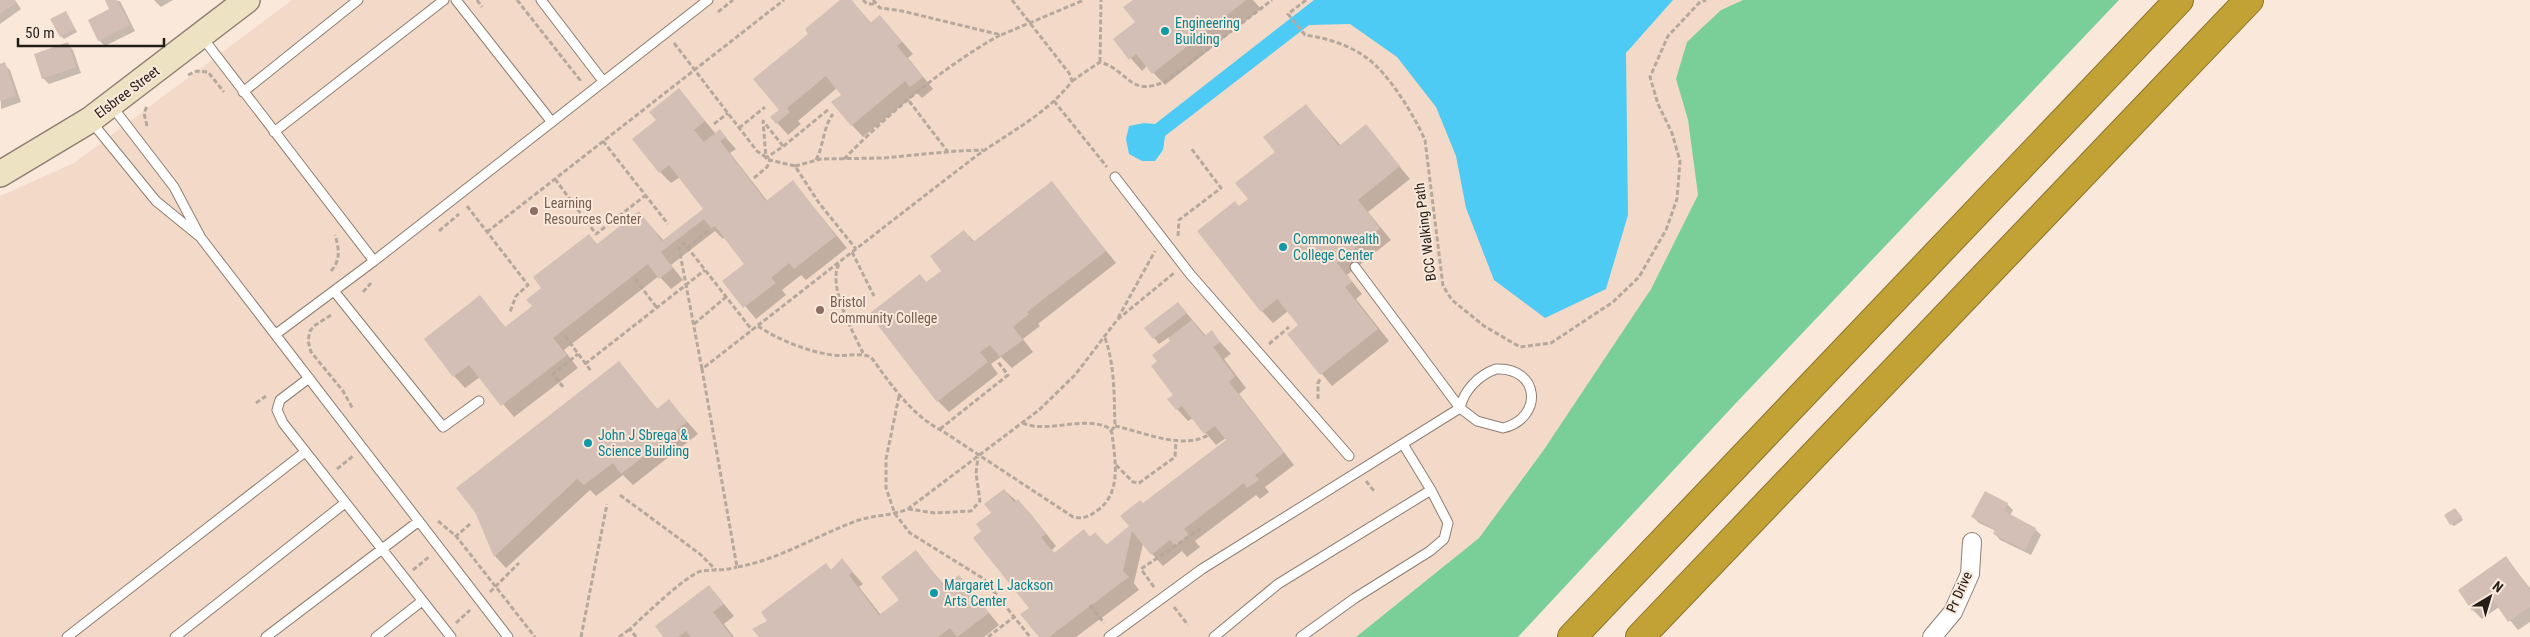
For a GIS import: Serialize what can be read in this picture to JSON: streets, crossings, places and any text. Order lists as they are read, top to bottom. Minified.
{"streets":{"street":["Elsbree Street","Pr Drive"],"path":["BCC Walking Path"]},"places":["Engineering Building","Learning Resources Center","Commonwealth College Center","Bristol Community College","John J Sbrega & Science Building","Margaret L Jackson Arts Center"],"scale_bar":"50 m","north":"top right"}
